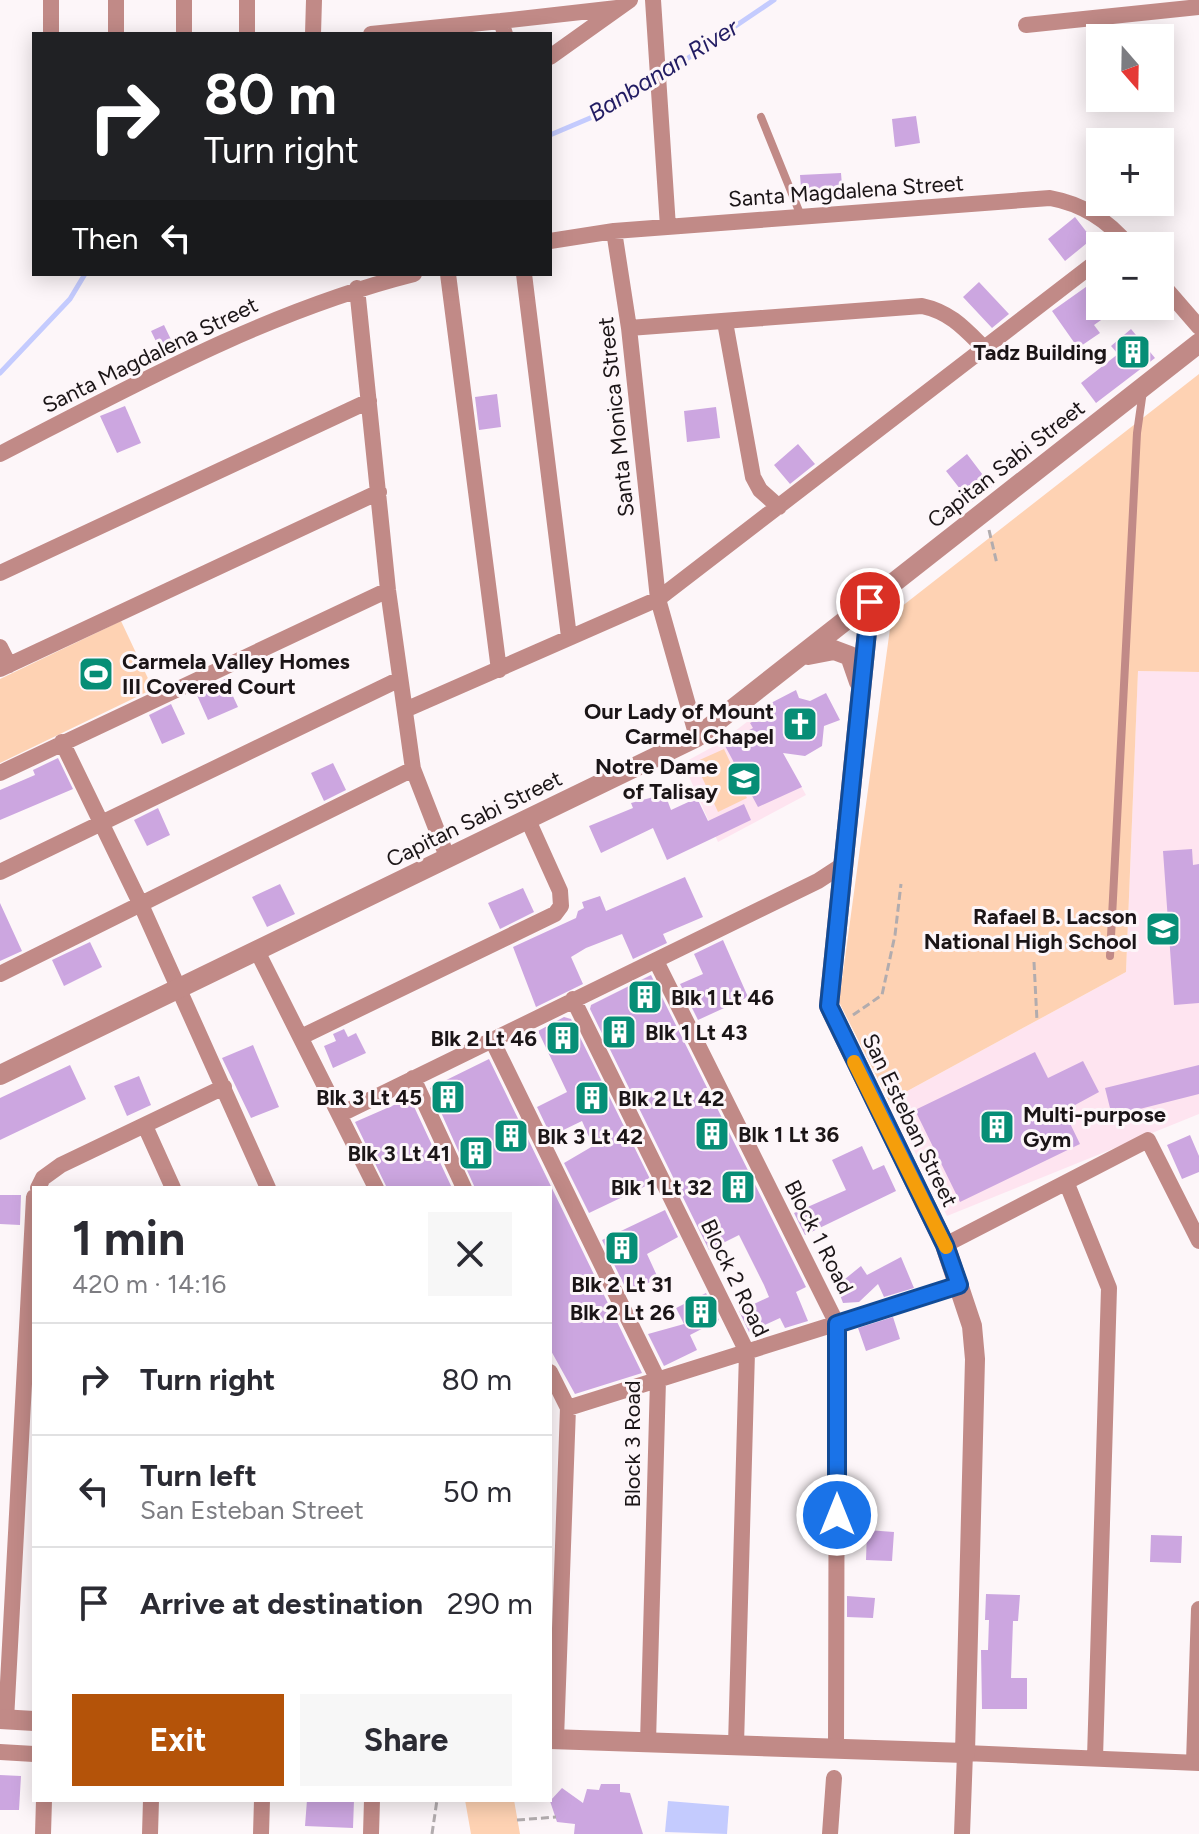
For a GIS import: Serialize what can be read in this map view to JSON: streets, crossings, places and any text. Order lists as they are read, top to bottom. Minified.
{"streets":{"street":["Santa Magdalena Street","Santa Monica Street","Capitan Sabi Street","San Esteban Street","Block 1 Road","Block 2 Road","Block 3 Road"]},"crossings":[["Santa Magdalena Street","Santa Monica Street"],["Santa Monica Street","Capitan Sabi Street"],["Capitan Sabi Street","San Esteban Street"]],"water":["Banbanan River"],"places":{"building":["Tadz Building","Blk 1 Lt 46","Blk 1 Lt 43","Blk 2 Lt 46","Blk 3 Lt 45","Blk 2 Lt 42","Multi-purpose Gym","Blk 1 Lt 36","Blk 3 Lt 42","Blk 3 Lt 41","Blk 1 Lt 32","Blk 2 Lt 31","Blk 2 Lt 26"],"sports":["Carmela Valley Homes III Covered Court"],"church":["Our Lady of Mount Carmel Chapel"],"school or university":["Notre Dame of Talisay","Rafael B. Lacson National High School"]},"north":"bottom","page":{"map_buttons":["+","−"],"turn":["80 m","Turn right"],"then":"Then","heading":["1 min","420 m · 14:16"],"list":[{"name":"Turn right","value":"80 m"},{"name":"Turn left","note":"San Esteban Street","value":"50 m"},{"name":"Arrive at destination","value":"290 m"}],"buttons":["Exit","Share"]}}
